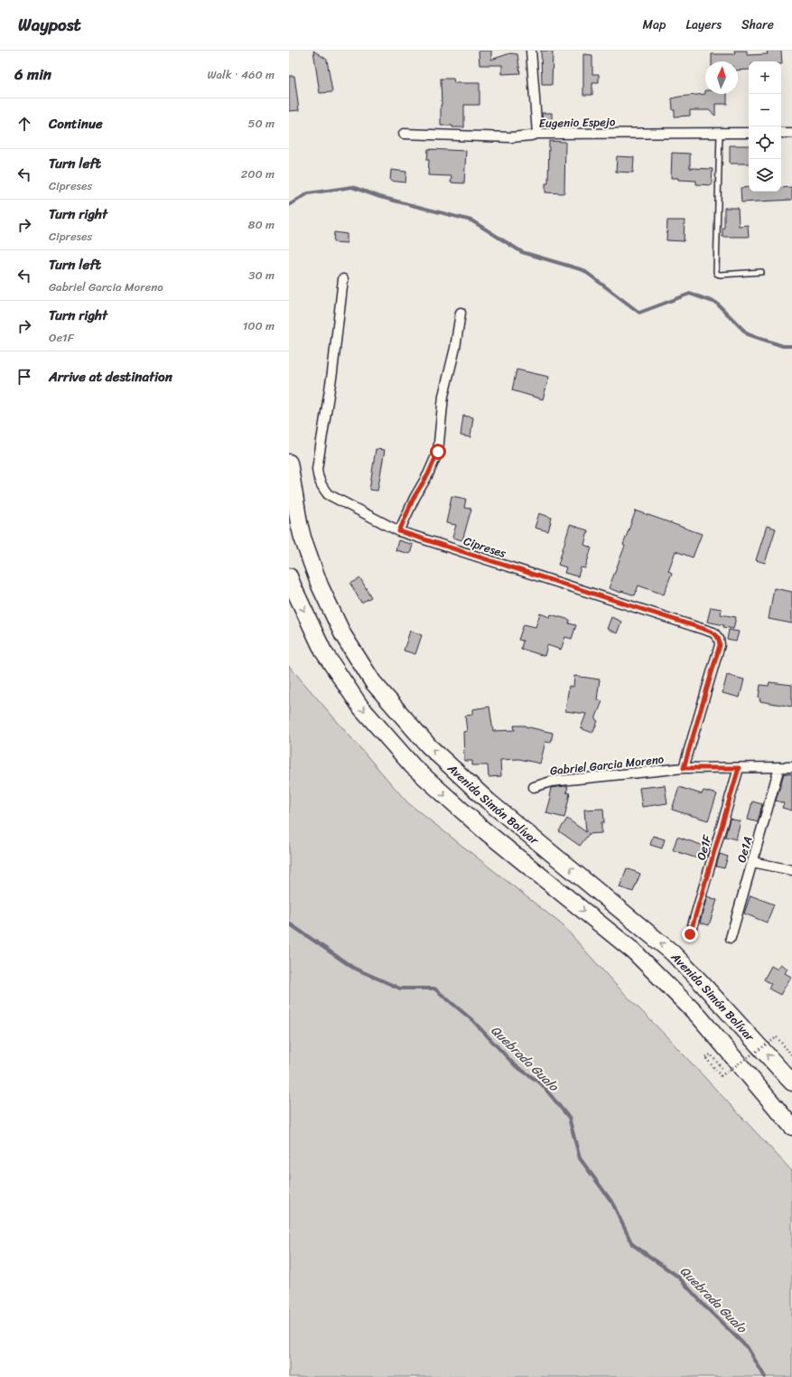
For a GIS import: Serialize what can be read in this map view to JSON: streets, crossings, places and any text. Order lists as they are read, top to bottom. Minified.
{"streets":{"highway":["Avenida Simón Bolívar"],"street":["Eugenio Espejo","Cipreses","Gabriel Garcia Moreno","Oe1F","Oe1A"]},"crossings":[["Cipreses","Gabriel Garcia Moreno"],["Gabriel Garcia Moreno","Oe1F"],["Gabriel Garcia Moreno","Oe1A"]],"water":["Quebrada Gualo"],"north":"top","page":{"header":"Waypost","nav":["Map","Layers","Share"],"heading":["6 min","Walk · 460 m"],"map_buttons":["+","−"],"list":[["Continue","50 m"],["Turn left","Cipreses","200 m"],["Turn right","Cipreses","80 m"],["Turn left","Gabriel Garcia Moreno","30 m"],["Turn right","Oe1F","100 m"],"Arrive at destination"]}}
